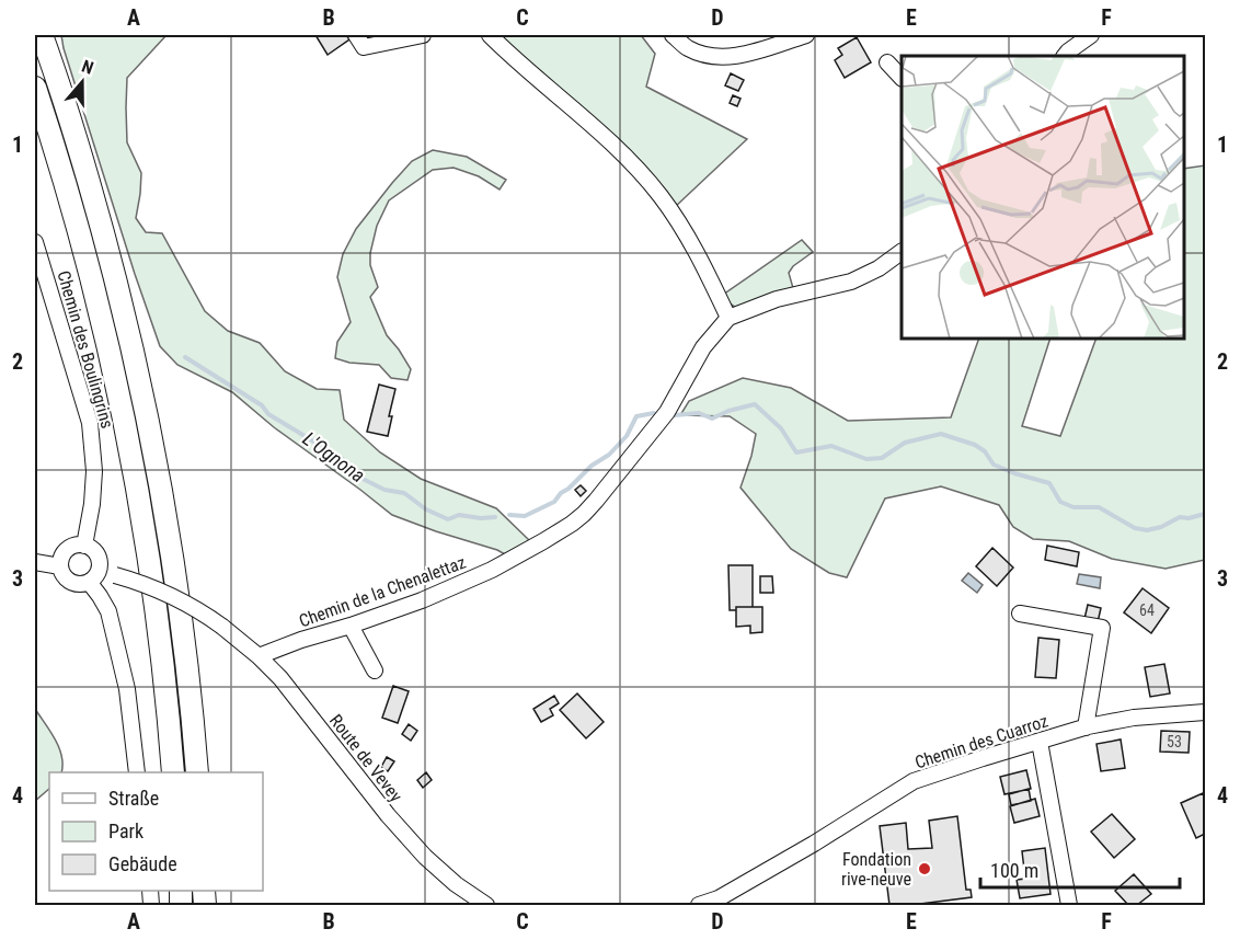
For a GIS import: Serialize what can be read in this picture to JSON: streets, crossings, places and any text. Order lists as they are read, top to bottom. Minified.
{"streets":{"street":["Chemin des Boulingrins","Chemin de la Chenalettaz","Chemin des Cuarroz","Route de Vevey"]},"crossings":[["Chemin des Boulingrins","Route de Vevey"],["Chemin de la Chenalettaz","Route de Vevey"]],"water":["L'Ognona"],"places":["Fondation rive-neuve"],"house_numbers":["64","53"],"legend":["Straße","Park","Gebäude"],"scale_bar":"100 m","north":"top","grid":{"columns":["A","B","C","D","E","F"],"rows":["1","2","3","4"]}}
